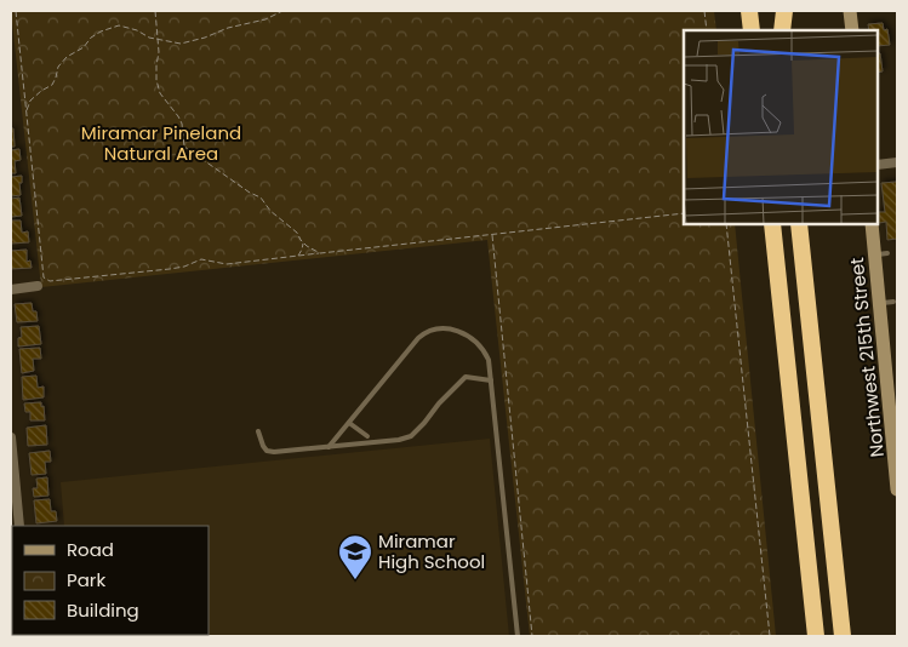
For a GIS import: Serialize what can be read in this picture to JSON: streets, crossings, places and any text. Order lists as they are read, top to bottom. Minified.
{"streets":{"street":["Northwest 215th Street"]},"parks":["Miramar Pineland Natural Area"],"places":{"school or university":["Miramar High School"]},"legend":["Road","Park","Building"]}
